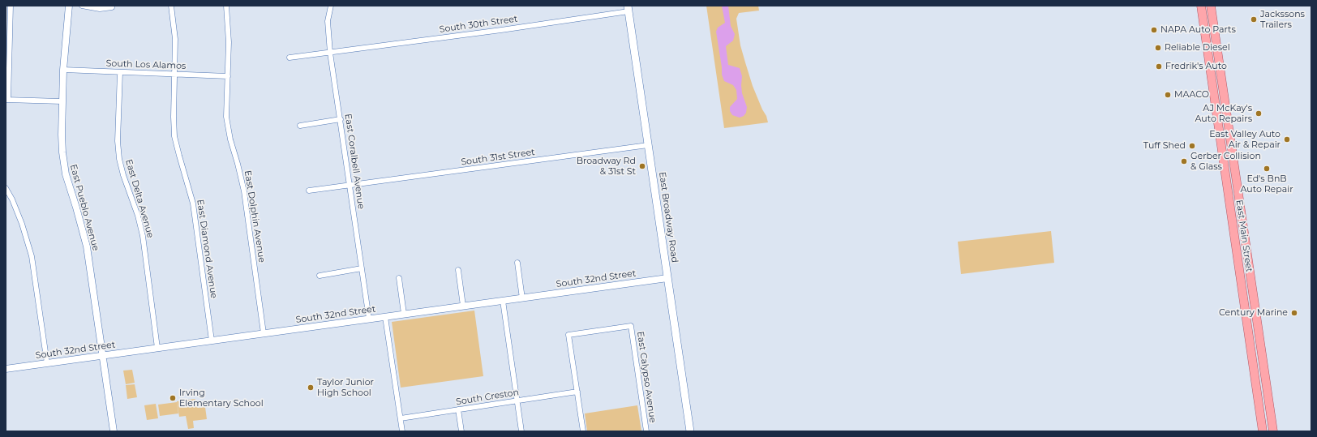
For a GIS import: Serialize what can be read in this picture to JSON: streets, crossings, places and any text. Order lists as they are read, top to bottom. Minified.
{"streets":{"main road":["East Broadway Road","East Main Street"],"street":["South 30th Street","South Los Alamos","South 31st Street","East Coralbell Avenue","East Delta Avenue","East Pueblo Avenue","East Dolphin Avenue","East Diamond Avenue","South 32nd Street","East Calypso Avenue","South Creston"]},"crossings":[["South 30th Street","East Coralbell Avenue"],["South 30th Street","East Broadway Road"],["South Los Alamos","East Delta Avenue"],["South Los Alamos","East Pueblo Avenue"],["South Los Alamos","East Dolphin Avenue"],["South Los Alamos","East Diamond Avenue"],["South 31st Street","East Coralbell Avenue"],["South 31st Street","East Broadway Road"],["East Coralbell Avenue","South 32nd Street"],["East Delta Avenue","South 32nd Street"],["East Pueblo Avenue","South 32nd Street"],["East Dolphin Avenue","South 32nd Street"],["East Broadway Road","South 32nd Street"],["East Diamond Avenue","South 32nd Street"],["East Calypso Avenue","South Creston"]],"places":["Jackssons Trailers","NAPA Auto Parts","Reliable Diesel","Fredrik's Auto","MAACO","AJ McKay's Auto Repairs","East Valley Auto Air & Repair","Tuff Shed","Gerber Collision & Glass","Broadway Rd & 31st St","Ed's BnB Auto Repair","Century Marine","Taylor Junior High School","Irving Elementary School"]}
